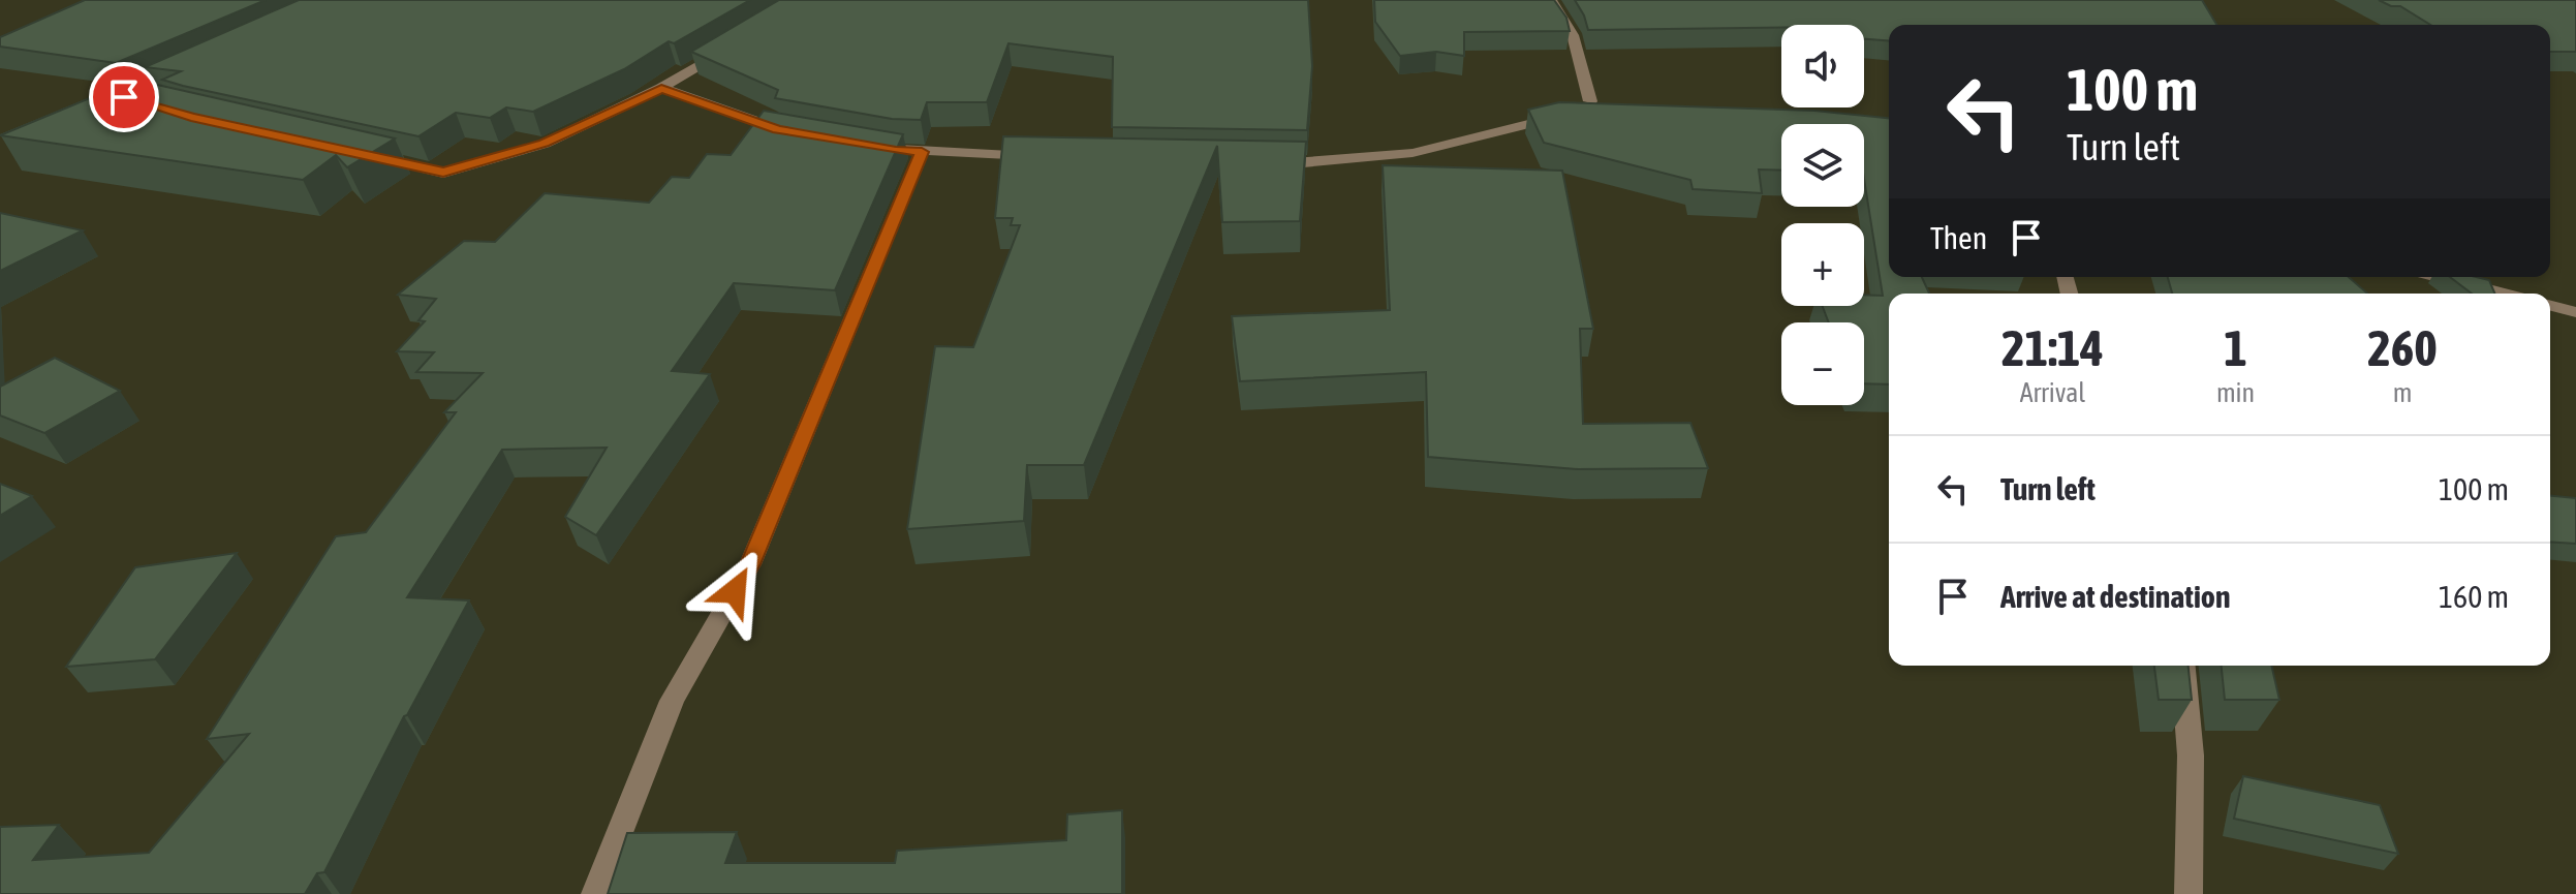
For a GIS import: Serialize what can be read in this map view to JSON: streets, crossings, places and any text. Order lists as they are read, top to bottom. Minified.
{"page":{"map_buttons":["+","−"],"turn":["100 m","Turn left"],"then":"Then","eta":["21:14","Arrival","1","min","260","m"],"list":[{"name":"Turn left","value":"100 m"},{"name":"Arrive at destination","value":"160 m"}]}}
